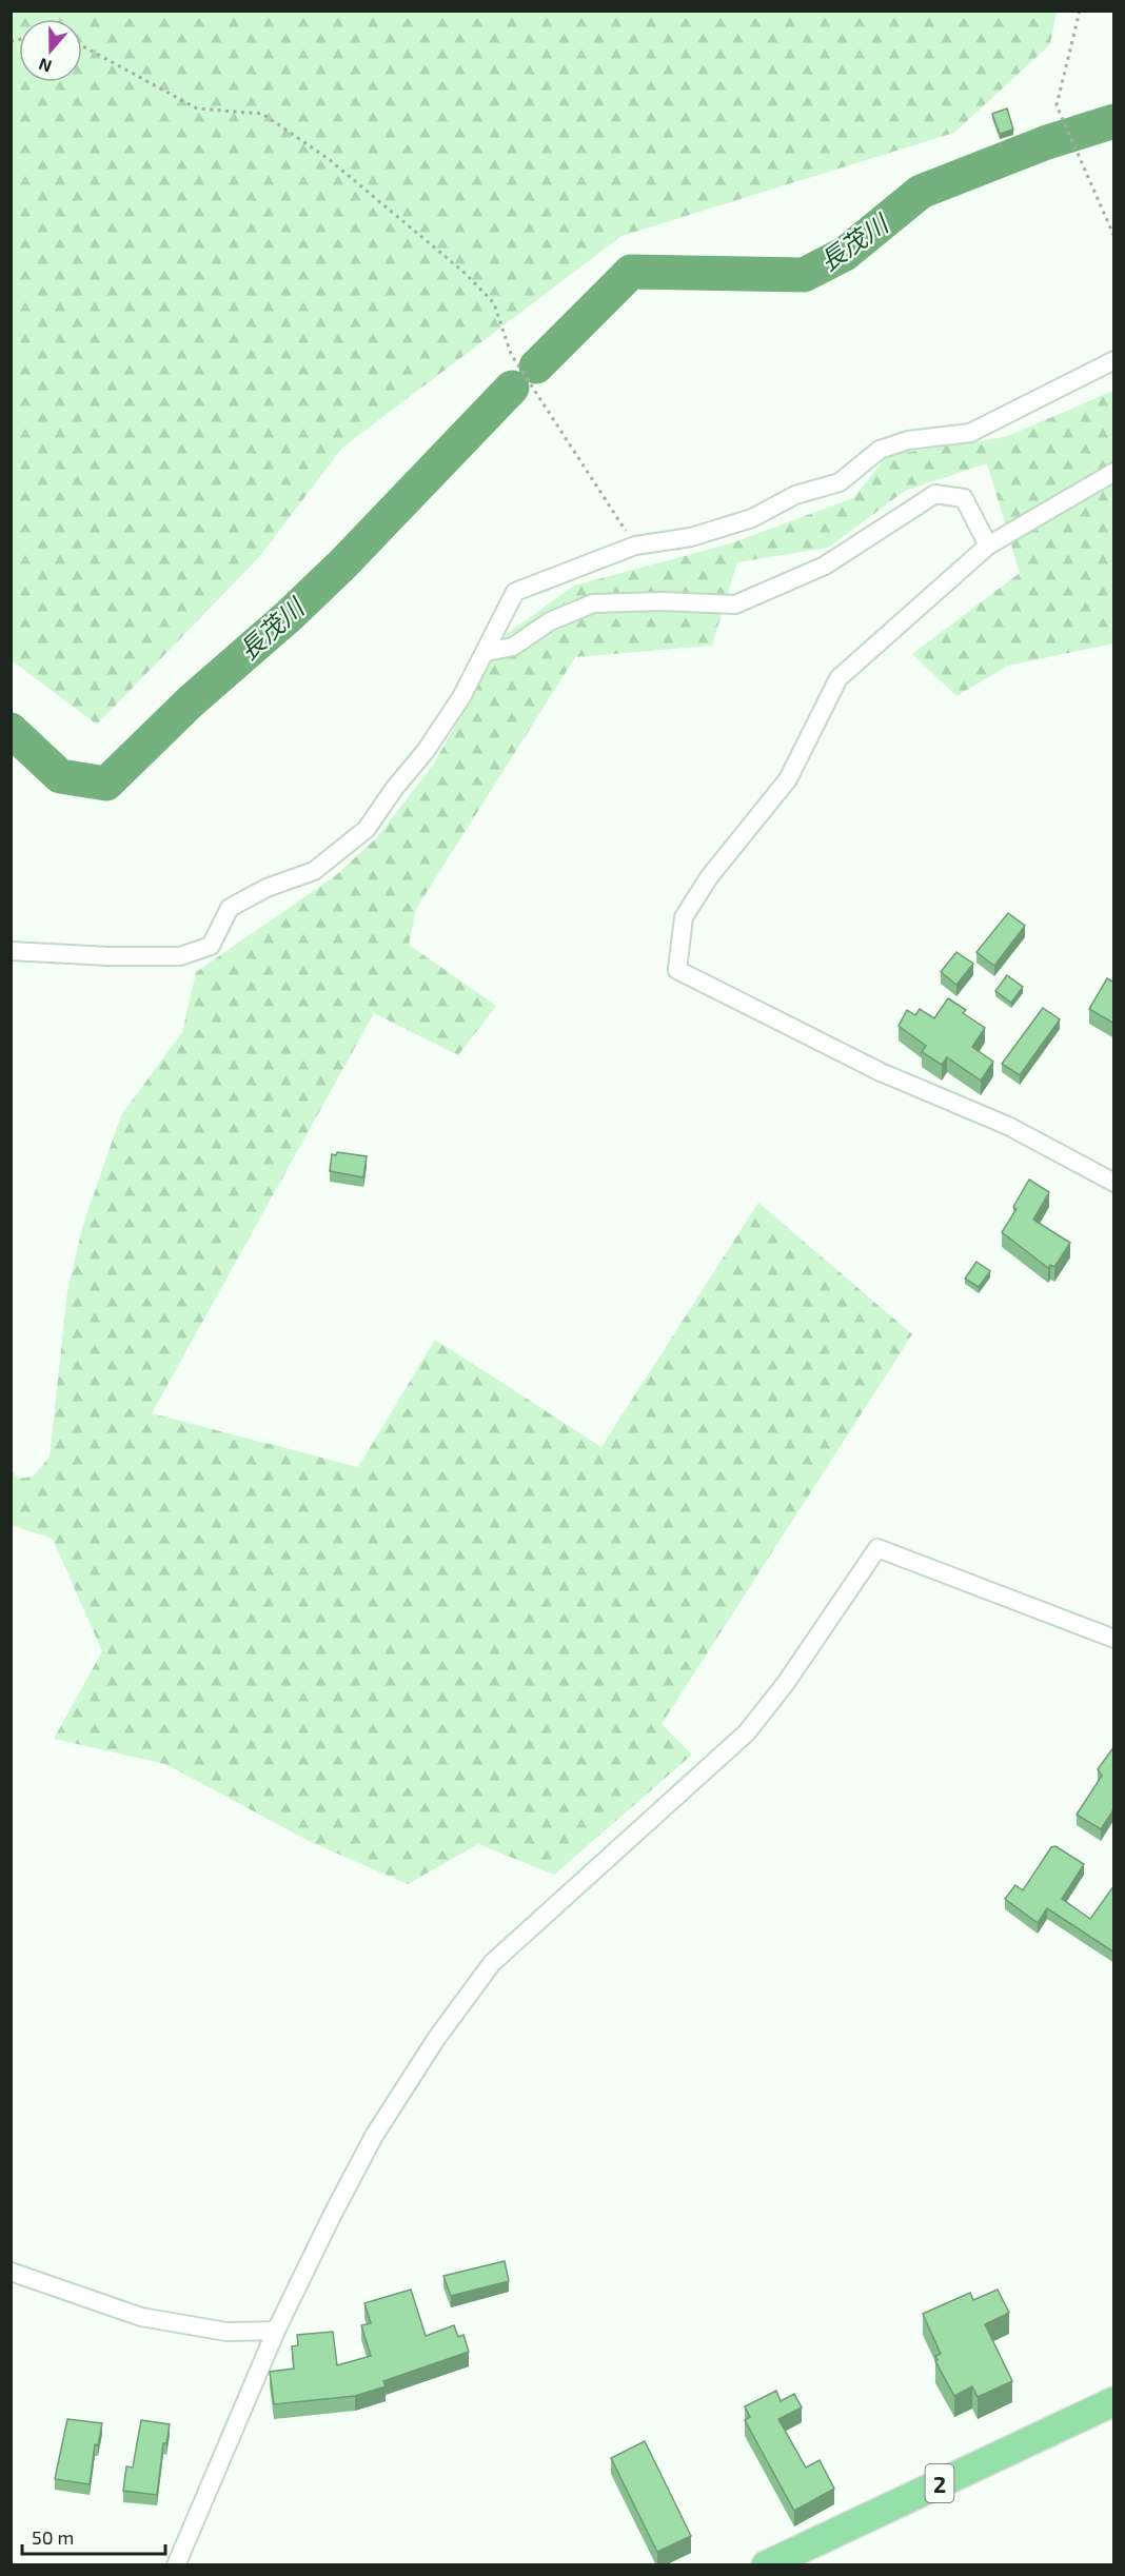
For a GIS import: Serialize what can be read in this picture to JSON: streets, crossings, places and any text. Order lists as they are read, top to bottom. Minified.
{"streets":{"main road":["2"]},"water":["長茂川"],"scale_bar":"50 m","north":"bottom"}
